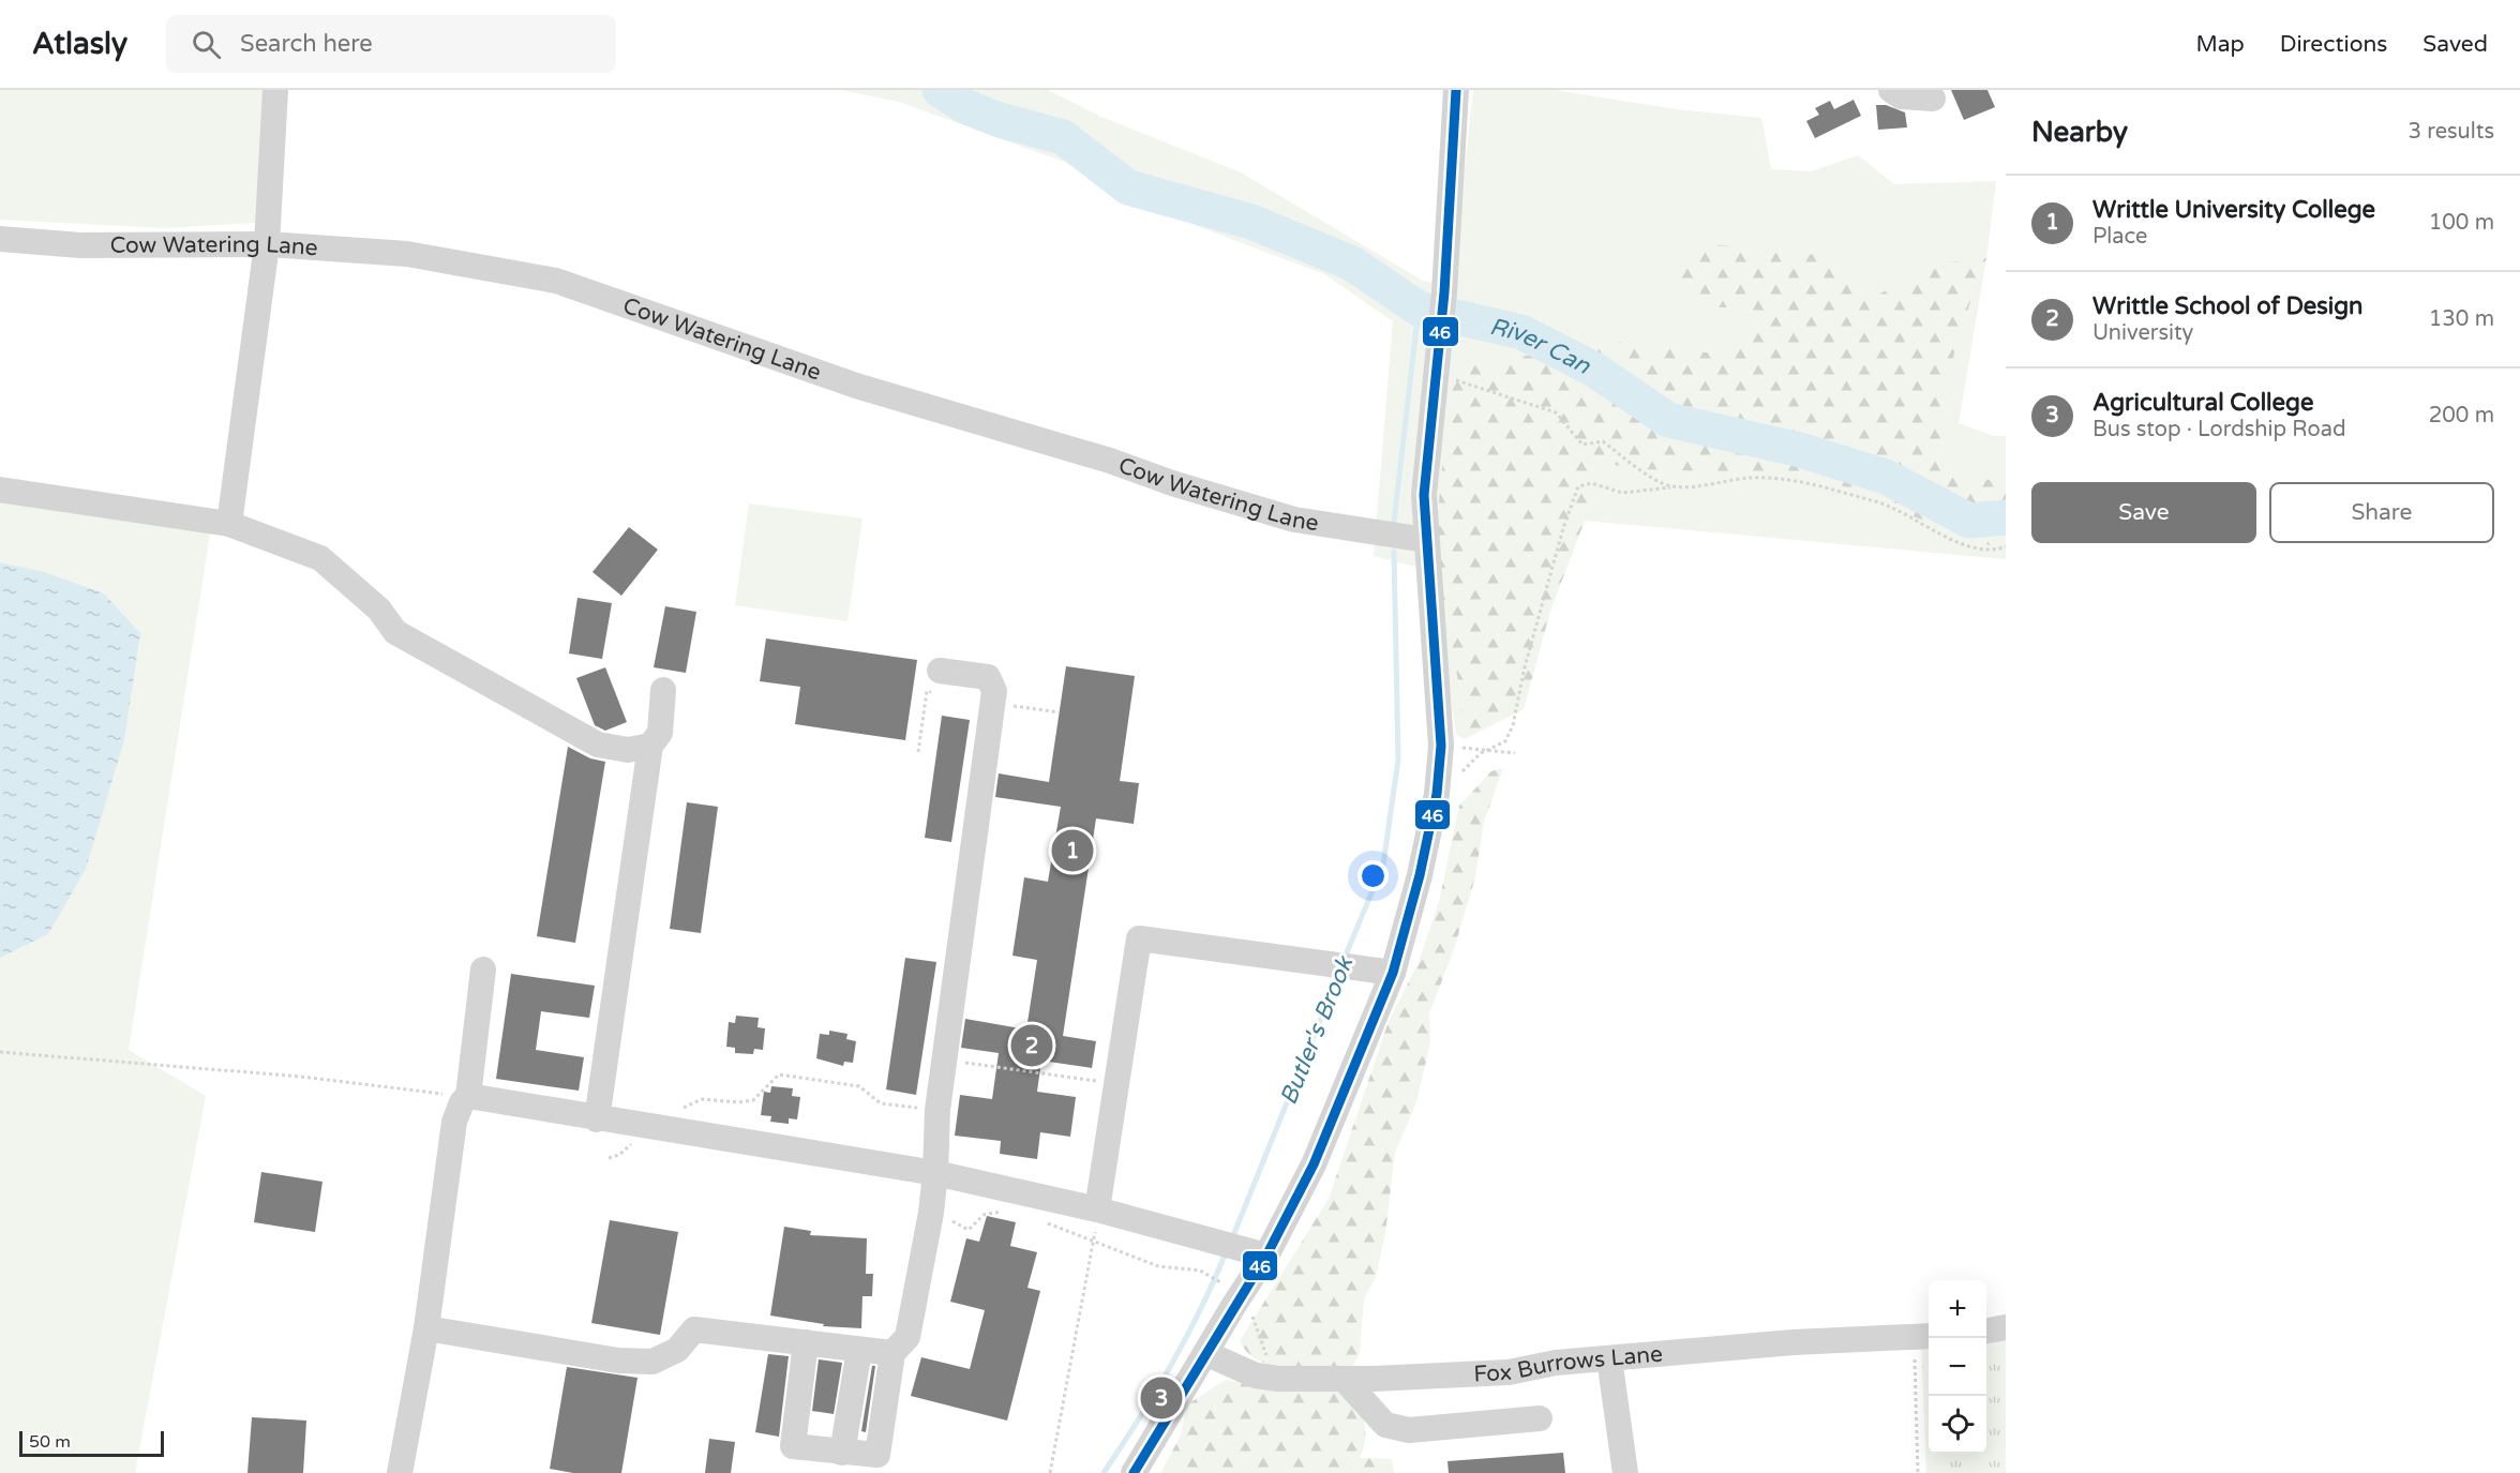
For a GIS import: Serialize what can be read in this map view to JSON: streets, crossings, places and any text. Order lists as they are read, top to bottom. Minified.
{"streets":{"street":["Cow Watering Lane","Fox Burrows Lane"]},"water":["River Can","Butler's Brook"],"lines":["transit line 46"],"scale_bar":"50 m","page":{"header":"Atlasly","search":"Search here","nav":["Map","Directions","Saved"],"heading":["Nearby","3 results"],"list":[{"mark":"1","name":"Writtle University College","note":"Place","value":"100 m"},{"mark":"2","name":"Writtle School of Design","note":"University","value":"130 m"},{"mark":"3","name":"Agricultural College","note":"Bus stop · Lordship Road","value":"200 m"}],"buttons":["Save","Share"],"pins":["1","2","3"],"map_buttons":["+","−"],"scale":"50 m"}}
